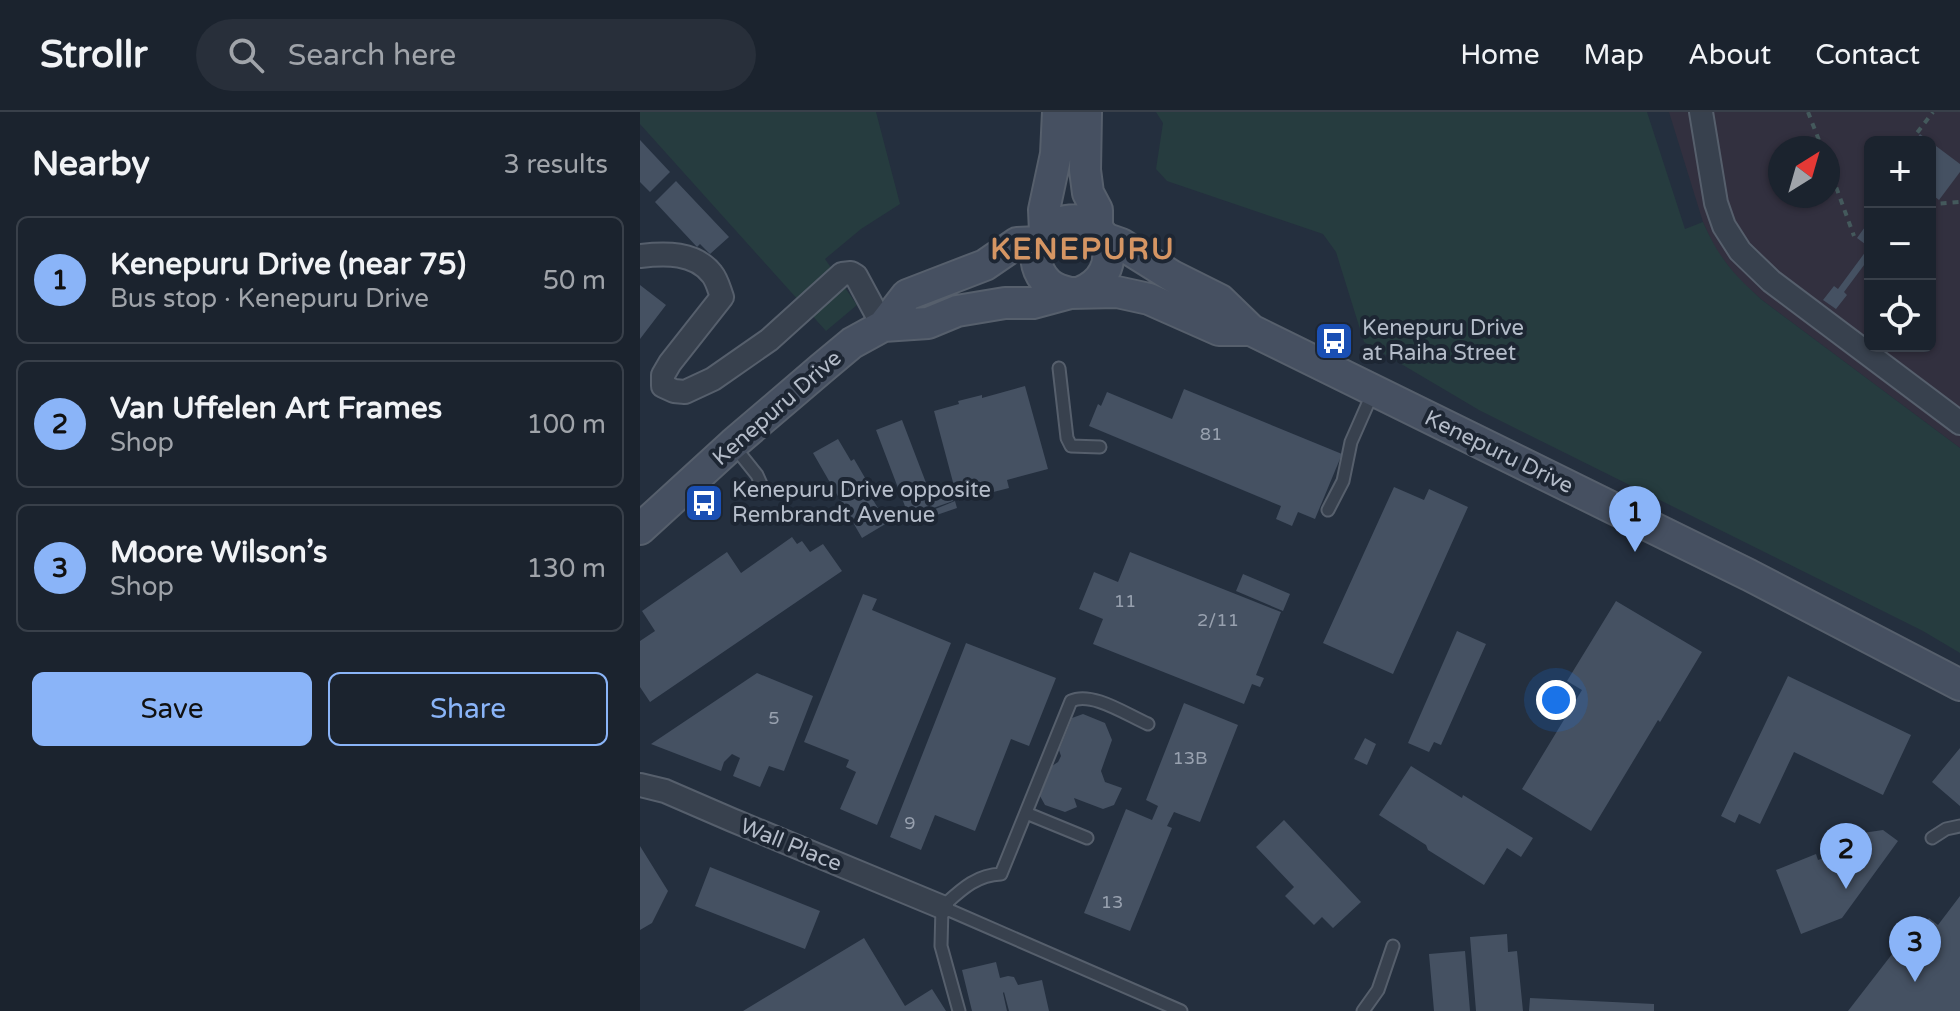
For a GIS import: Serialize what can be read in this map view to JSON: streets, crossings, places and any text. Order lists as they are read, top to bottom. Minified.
{"streets":{"main road":["Kenepuru Drive"],"street":["Wall Place"]},"districts":["KENEPURU"],"places":{"bus stop":["Kenepuru Drive at Raiha Street","Kenepuru Drive opposite Rembrandt Avenue"]},"house_numbers":["81","11","2/11","5","13B","9","13"],"north":"top right","page":{"header":"Strollr","search":"Search here","nav":["Home","Map","About","Contact"],"heading":["Nearby","3 results"],"map_buttons":["+","−"],"list":[{"mark":"1","name":"Kenepuru Drive (near 75)","note":"Bus stop · Kenepuru Drive","value":"50 m"},{"mark":"2","name":"Van Uffelen Art Frames","note":"Shop","value":"100 m"},{"mark":"3","name":"Moore Wilson’s","note":"Shop","value":"130 m"}],"pins":["1","2","3"],"buttons":["Save","Share"]}}
